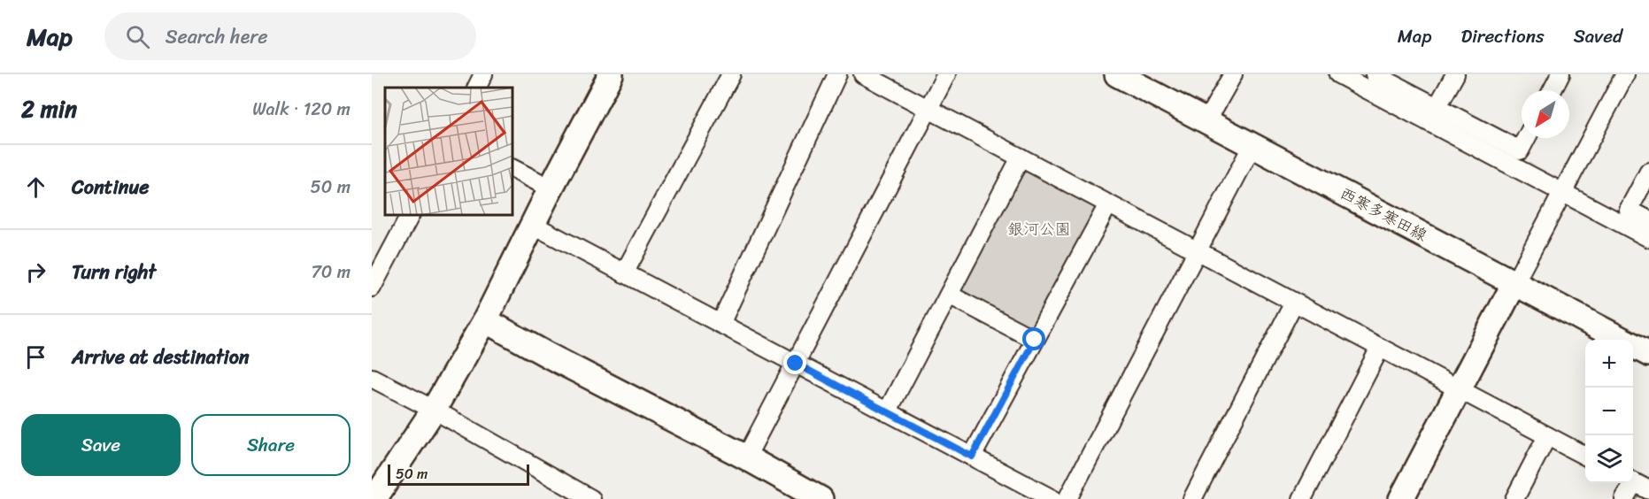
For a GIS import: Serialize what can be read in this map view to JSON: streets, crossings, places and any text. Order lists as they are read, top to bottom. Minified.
{"streets":{"street":["西寒多寒田線"]},"parks":["銀河公園"],"scale_bar":"50 m","north":"bottom left","page":{"header":"Map","search":"Search here","nav":["Map","Directions","Saved"],"heading":["2 min","Walk · 120 m"],"list":[["Continue","50 m"],["Turn right","70 m"],"Arrive at destination"],"map_buttons":["+","−"],"buttons":["Save","Share"],"scale":"50 m"}}
